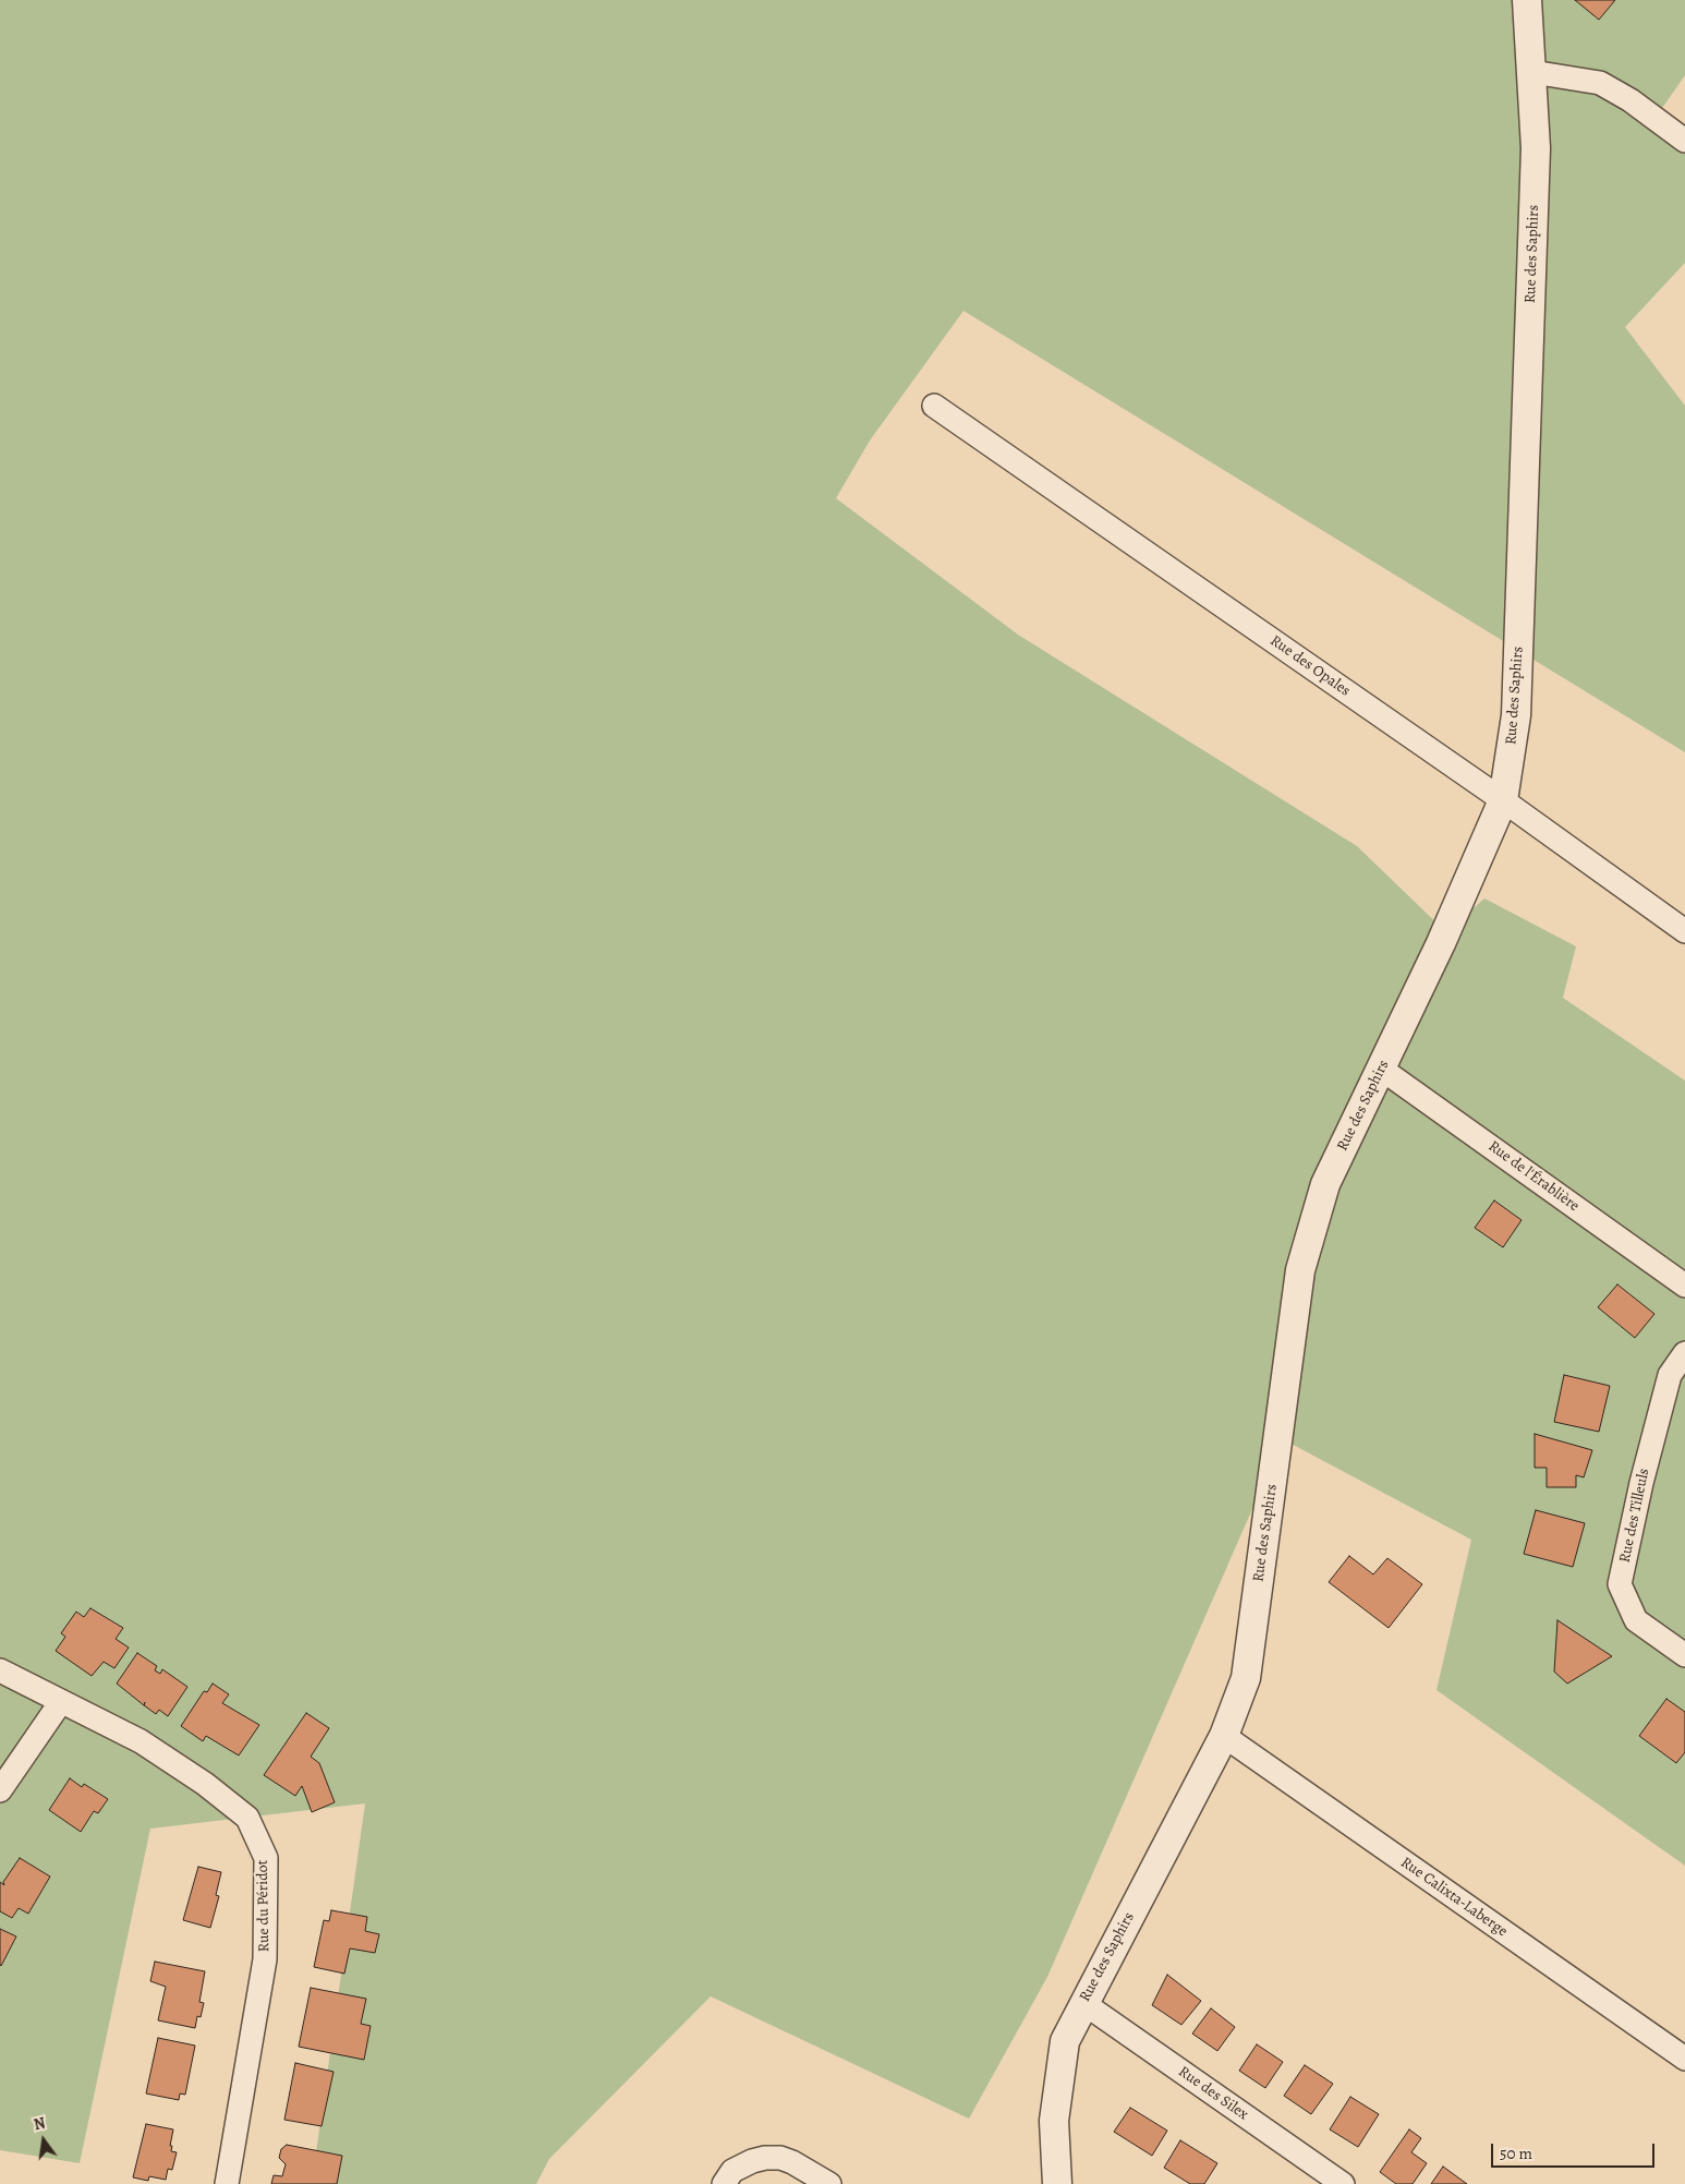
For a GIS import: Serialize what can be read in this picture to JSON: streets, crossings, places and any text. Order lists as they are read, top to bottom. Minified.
{"streets":{"street":["Rue des Saphirs","Rue des Opales","Rue de l'Érablière","Rue des Tilleuls","Rue Calixta-Laberge","Rue du Péridot","Rue des Silex"]},"crossings":[["Rue des Saphirs","Rue des Opales"],["Rue des Saphirs","Rue de l'Érablière"],["Rue des Saphirs","Rue Calixta-Laberge"],["Rue des Saphirs","Rue des Silex"]],"scale_bar":"50 m","north":"top"}
